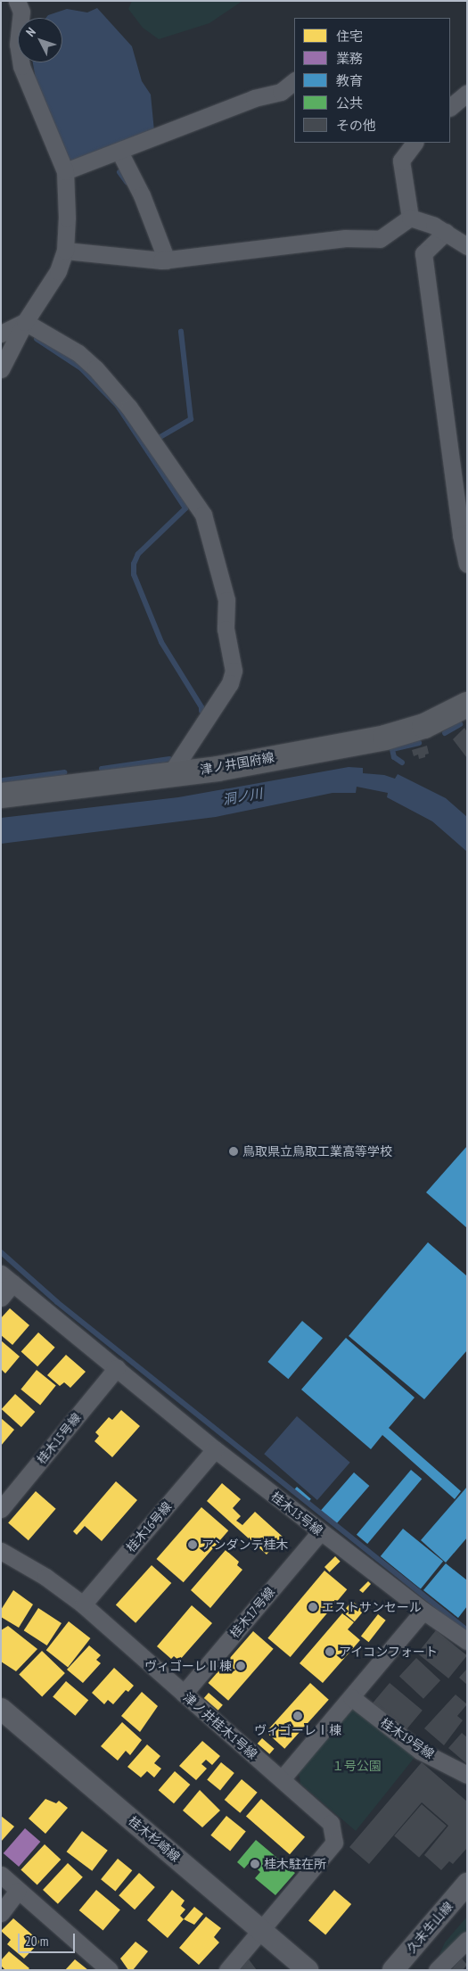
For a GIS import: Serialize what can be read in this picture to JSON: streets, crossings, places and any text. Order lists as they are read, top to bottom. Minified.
{"streets":{"main road":["津ノ井国府線"],"street":["桂木15号線","桂木13号線","桂木16号線","桂木17号線","津ノ井桂木1号線","桂木19号線","桂木杉崎線","久末生山線"]},"crossings":[["桂木15号線","桂木13号線"],["桂木13号線","桂木16号線"],["桂木13号線","桂木17号線"],["桂木16号線","津ノ井桂木1号線"],["桂木17号線","津ノ井桂木1号線"],["津ノ井桂木1号線","桂木杉崎線"]],"water":["洞ノ川"],"parks":["１号公園"],"places":["鳥取県立鳥取工業高等学校","アンダンテ桂木","エストサンセール","アイコンフォート","ヴィゴーレⅡ棟","ヴィゴーレⅠ棟","桂木駐在所"],"legend":["住宅","業務","教育","公共","その他"],"scale_bar":"20 m","north":"top left"}
